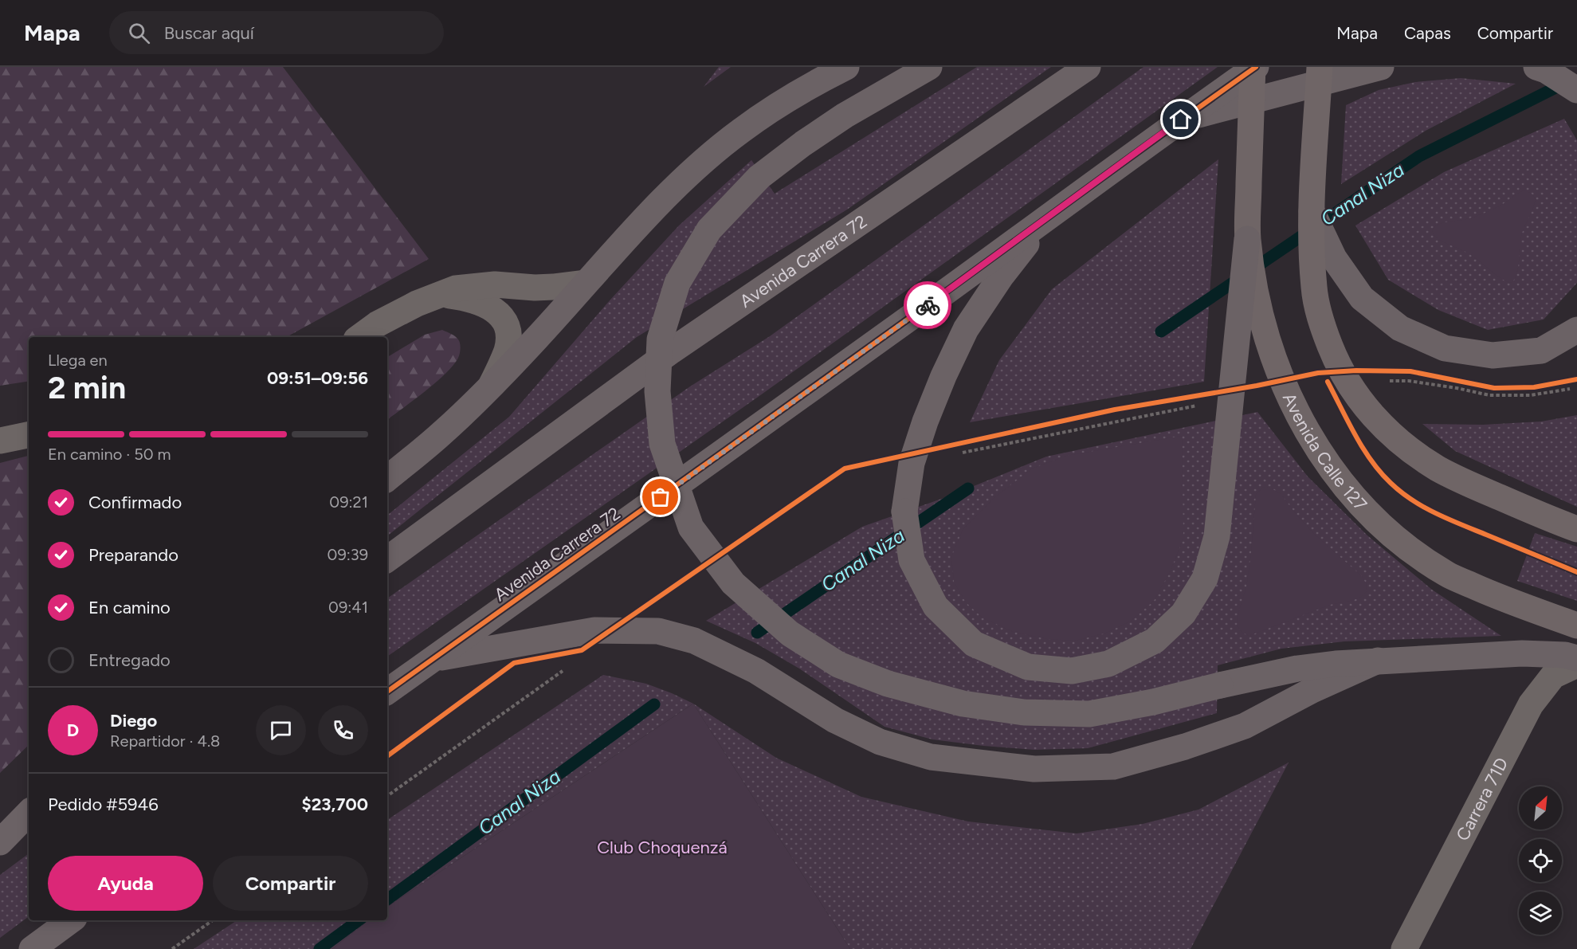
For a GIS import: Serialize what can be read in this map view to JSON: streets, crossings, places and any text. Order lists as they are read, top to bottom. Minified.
{"streets":{"highway":["Avenida Carrera 72"],"main road":["Avenida Calle 127"],"street":["Carrera 71D"]},"crossings":[["Avenida Carrera 72","Avenida Calle 127"]],"water":["Canal Niza"],"parks":["Club Choquenzá"],"north":"top right","page":{"header":"Mapa","search":"Buscar aquí","nav":["Mapa","Capas","Compartir"],"heading":["2 min","Llega en","09:51–09:56"],"panel":["Diego","Repartidor · 4.8","Pedido #5946","$23,700"],"bar":"En camino · 50 m","list":[["Confirmado","09:21"],["Preparando","09:39"],["En camino","09:41"],"Entregado"],"round":"D","buttons":["Ayuda","Compartir"]}}
